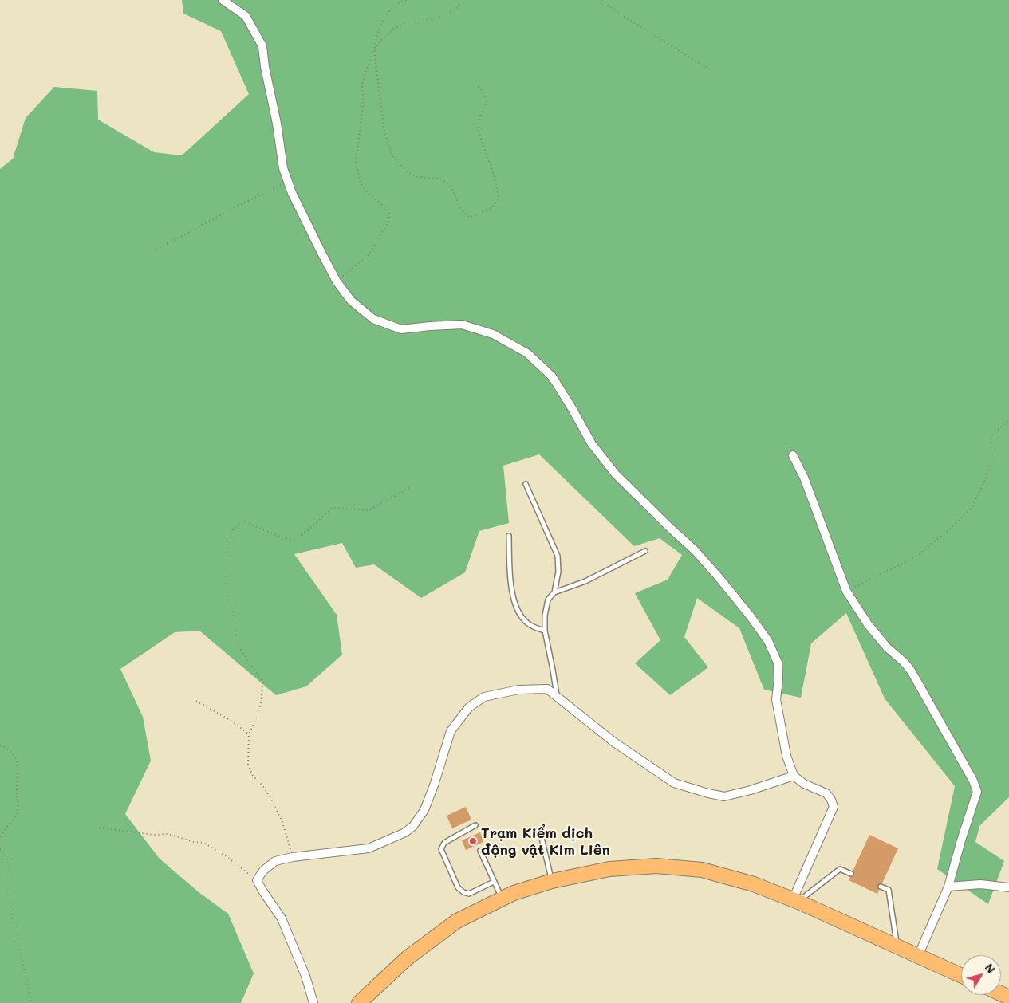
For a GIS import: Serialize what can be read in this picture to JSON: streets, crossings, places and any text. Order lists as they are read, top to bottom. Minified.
{"places":["Trạm Kiểm dịch động vật Kim Liên"],"north":"top right"}
